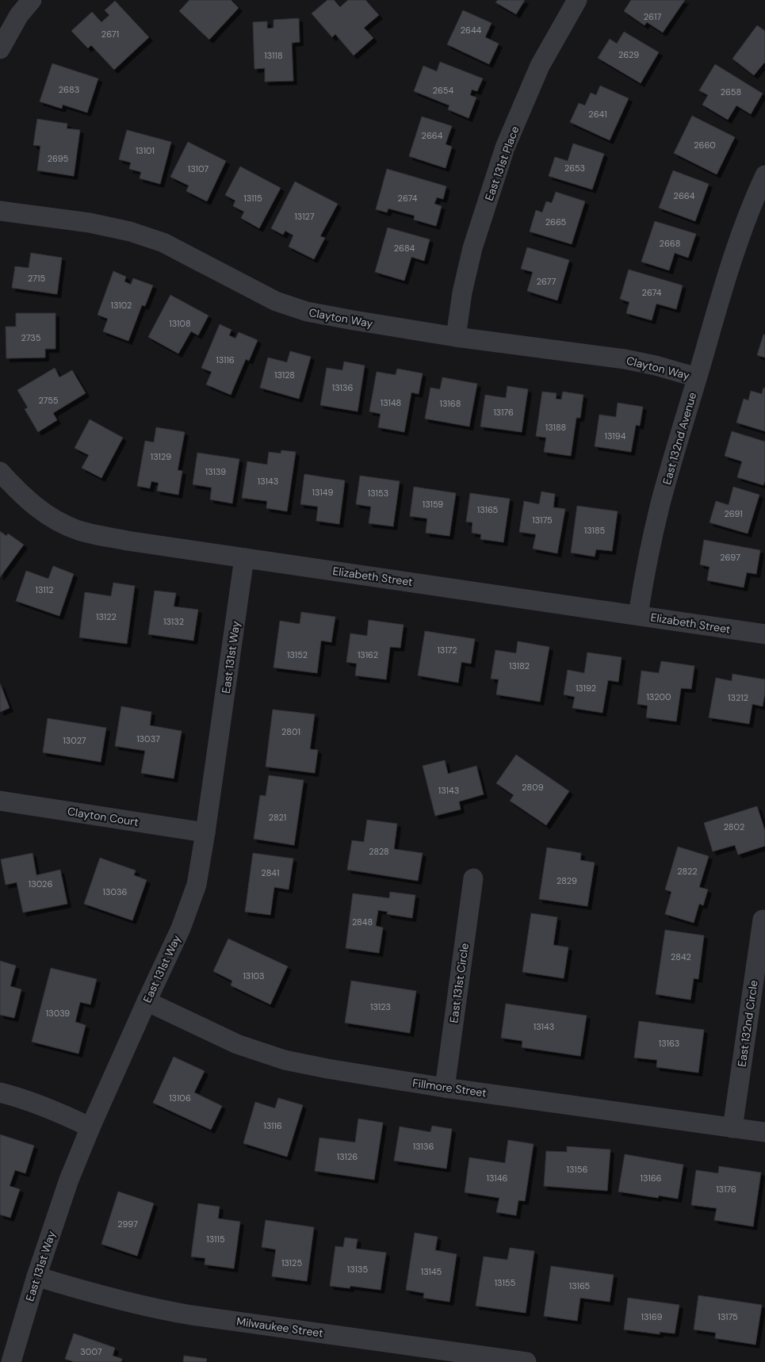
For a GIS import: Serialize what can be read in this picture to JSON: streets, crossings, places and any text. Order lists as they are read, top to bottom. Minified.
{"streets":{"street":["East 131st Place","Clayton Way","East 132nd Avenue","Elizabeth Street","East 131st Way","Clayton Court","East 131st Circle","East 132nd Circle","Fillmore Street","Milwaukee Street"]},"crossings":[["East 131st Place","Clayton Way"],["Clayton Way","East 132nd Avenue"],["East 132nd Avenue","Elizabeth Street"],["Elizabeth Street","East 131st Way"],["East 131st Way","Clayton Court"],["East 131st Way","Fillmore Street"],["East 131st Way","Milwaukee Street"],["East 131st Circle","Fillmore Street"],["East 132nd Circle","Fillmore Street"]],"house_numbers":["2617","2644","2671","2629","13118","2683","2654","2658","2641","2664","2660","13101","2695","2653","13107","2664","13115","2674","13127","2665","2668","2684","2715","2677","2674","13102","13108","2735","13116","13128","13136","2755","13148","13168","13176","13188","13194","13129","13139","13143","13149","13153","13159","13165","2691","13175","13185","2697","13112","13122","13132","13172","13152","13162","13182","13192","13200","13212","2801","13037","13027","2809","13143","2821","2802","2828","2822","2841","2829","13026","13036","2848","2842","13103","13123","13039","13143","13163","13106","13116","13136","13126","13156","13146","13166","13176","2997","13115","13125","13135","13145","13155","13165","13169","13175","3007"]}
